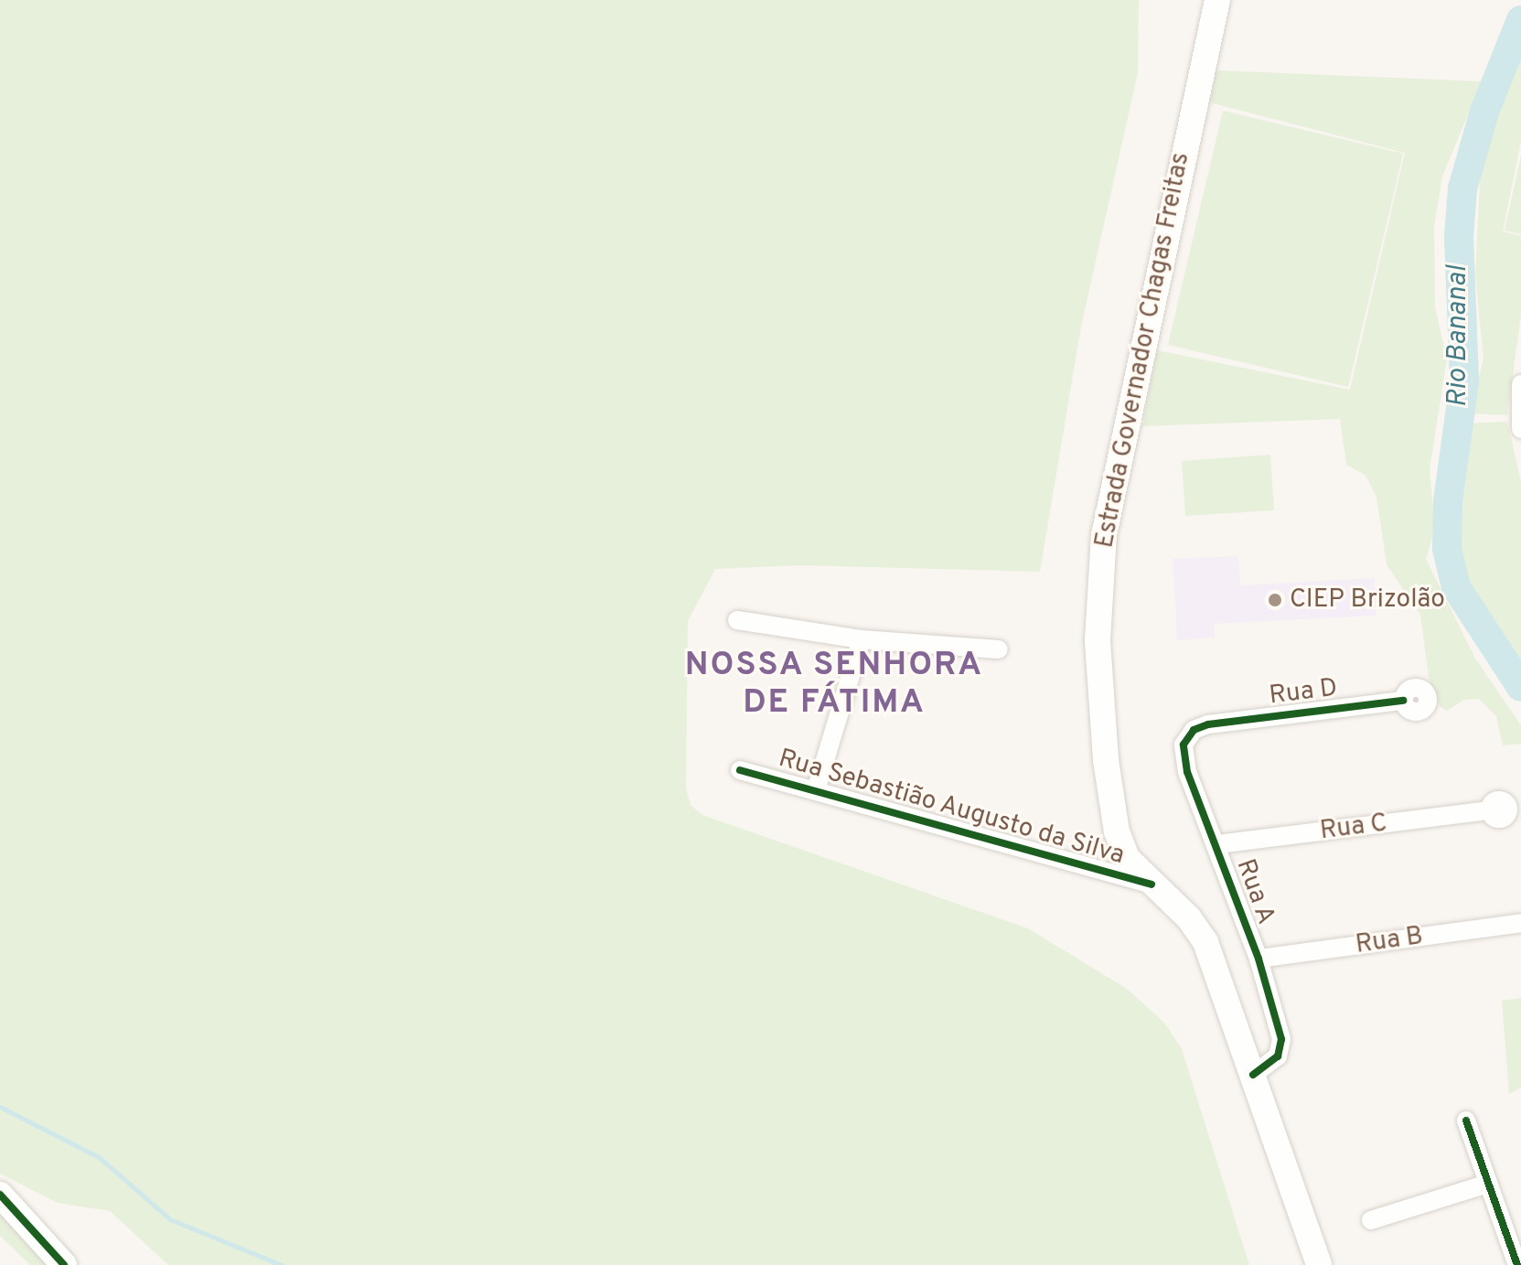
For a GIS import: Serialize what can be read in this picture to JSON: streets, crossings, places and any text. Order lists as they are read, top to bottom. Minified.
{"streets":{"main road":["Estrada Governador Chagas Freitas"],"street":["Rua D","Rua Sebastião Augusto da Silva","Rua C","Rua A","Rua B"]},"crossings":[["Estrada Governador Chagas Freitas","Rua Sebastião Augusto da Silva"],["Estrada Governador Chagas Freitas","Rua A"],["Rua D","Rua A"],["Rua C","Rua A"],["Rua A","Rua B"]],"districts":["NOSSA SENHORA DE FÁTIMA"],"water":["Rio Bananal"],"places":["CIEP Brizolão"]}
